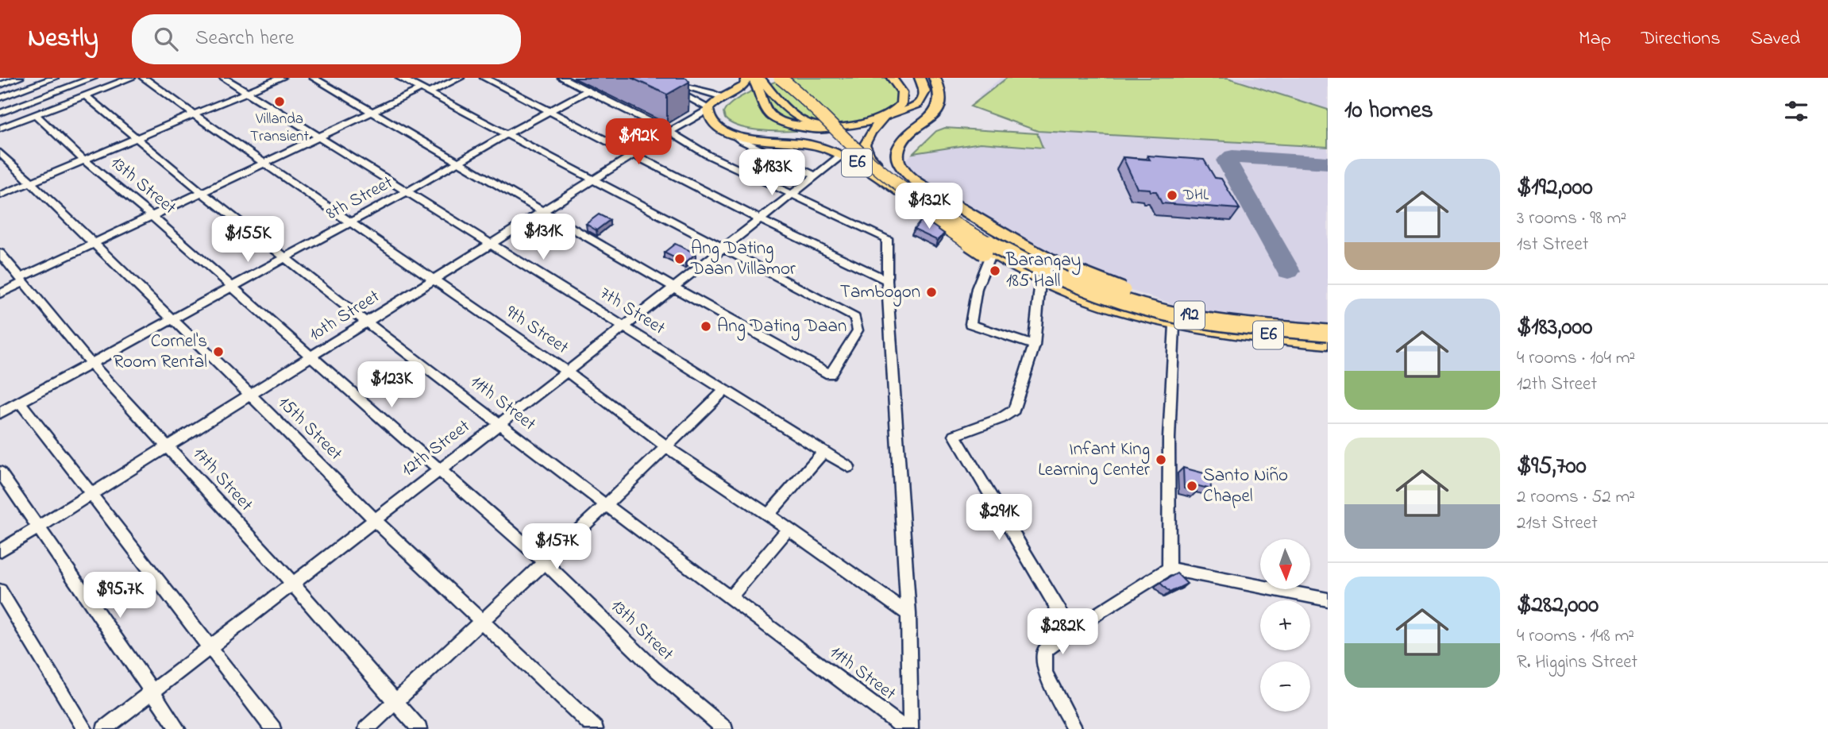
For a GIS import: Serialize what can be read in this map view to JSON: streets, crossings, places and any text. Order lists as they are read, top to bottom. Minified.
{"streets":{"highway":["E6"],"main road":["192"],"street":["13th Street","8th Street","7th Street","10th Street","9th Street","11th Street","15th Street","12th Street","17th Street"]},"crossings":[["E6","192"],["13th Street","8th Street"],["13th Street","10th Street"],["13th Street","12th Street"],["8th Street","7th Street"],["8th Street","9th Street"],["8th Street","11th Street"],["8th Street","15th Street"],["8th Street","17th Street"],["7th Street","10th Street"],["7th Street","12th Street"],["192","10th Street"],["192","12th Street"],["10th Street","9th Street"],["10th Street","11th Street"],["10th Street","15th Street"],["10th Street","17th Street"],["9th Street","12th Street"],["11th Street","12th Street"],["15th Street","12th Street"],["12th Street","17th Street"]],"places":["Villanda Transient","DHL","Ang Dating Daan Villamor","Barangay 185 Hall","Tambogon","Ang Dating Daan","Cornel's Room Rental","Infant King Learning Center","Santo Niño Chapel"],"north":"bottom","page":{"header":"Nestly","search":"Search here","nav":["Map","Directions","Saved"],"heading":"10 homes","price":["$192K","$183K","$132K","$131K","$155K","$123K","$291K","$157K","$95.7K","$282K"],"list":[{"name":"$192,000","note":"3 rooms · 98 m² · 1st Street"},{"name":"$183,000","note":"4 rooms · 104 m² · 12th Street"},{"name":"$95,700","note":"2 rooms · 52 m² · 21st Street"},{"name":"$282,000","note":"4 rooms · 148 m² · R. Higgins Street"}],"map_buttons":["+","−"]}}
